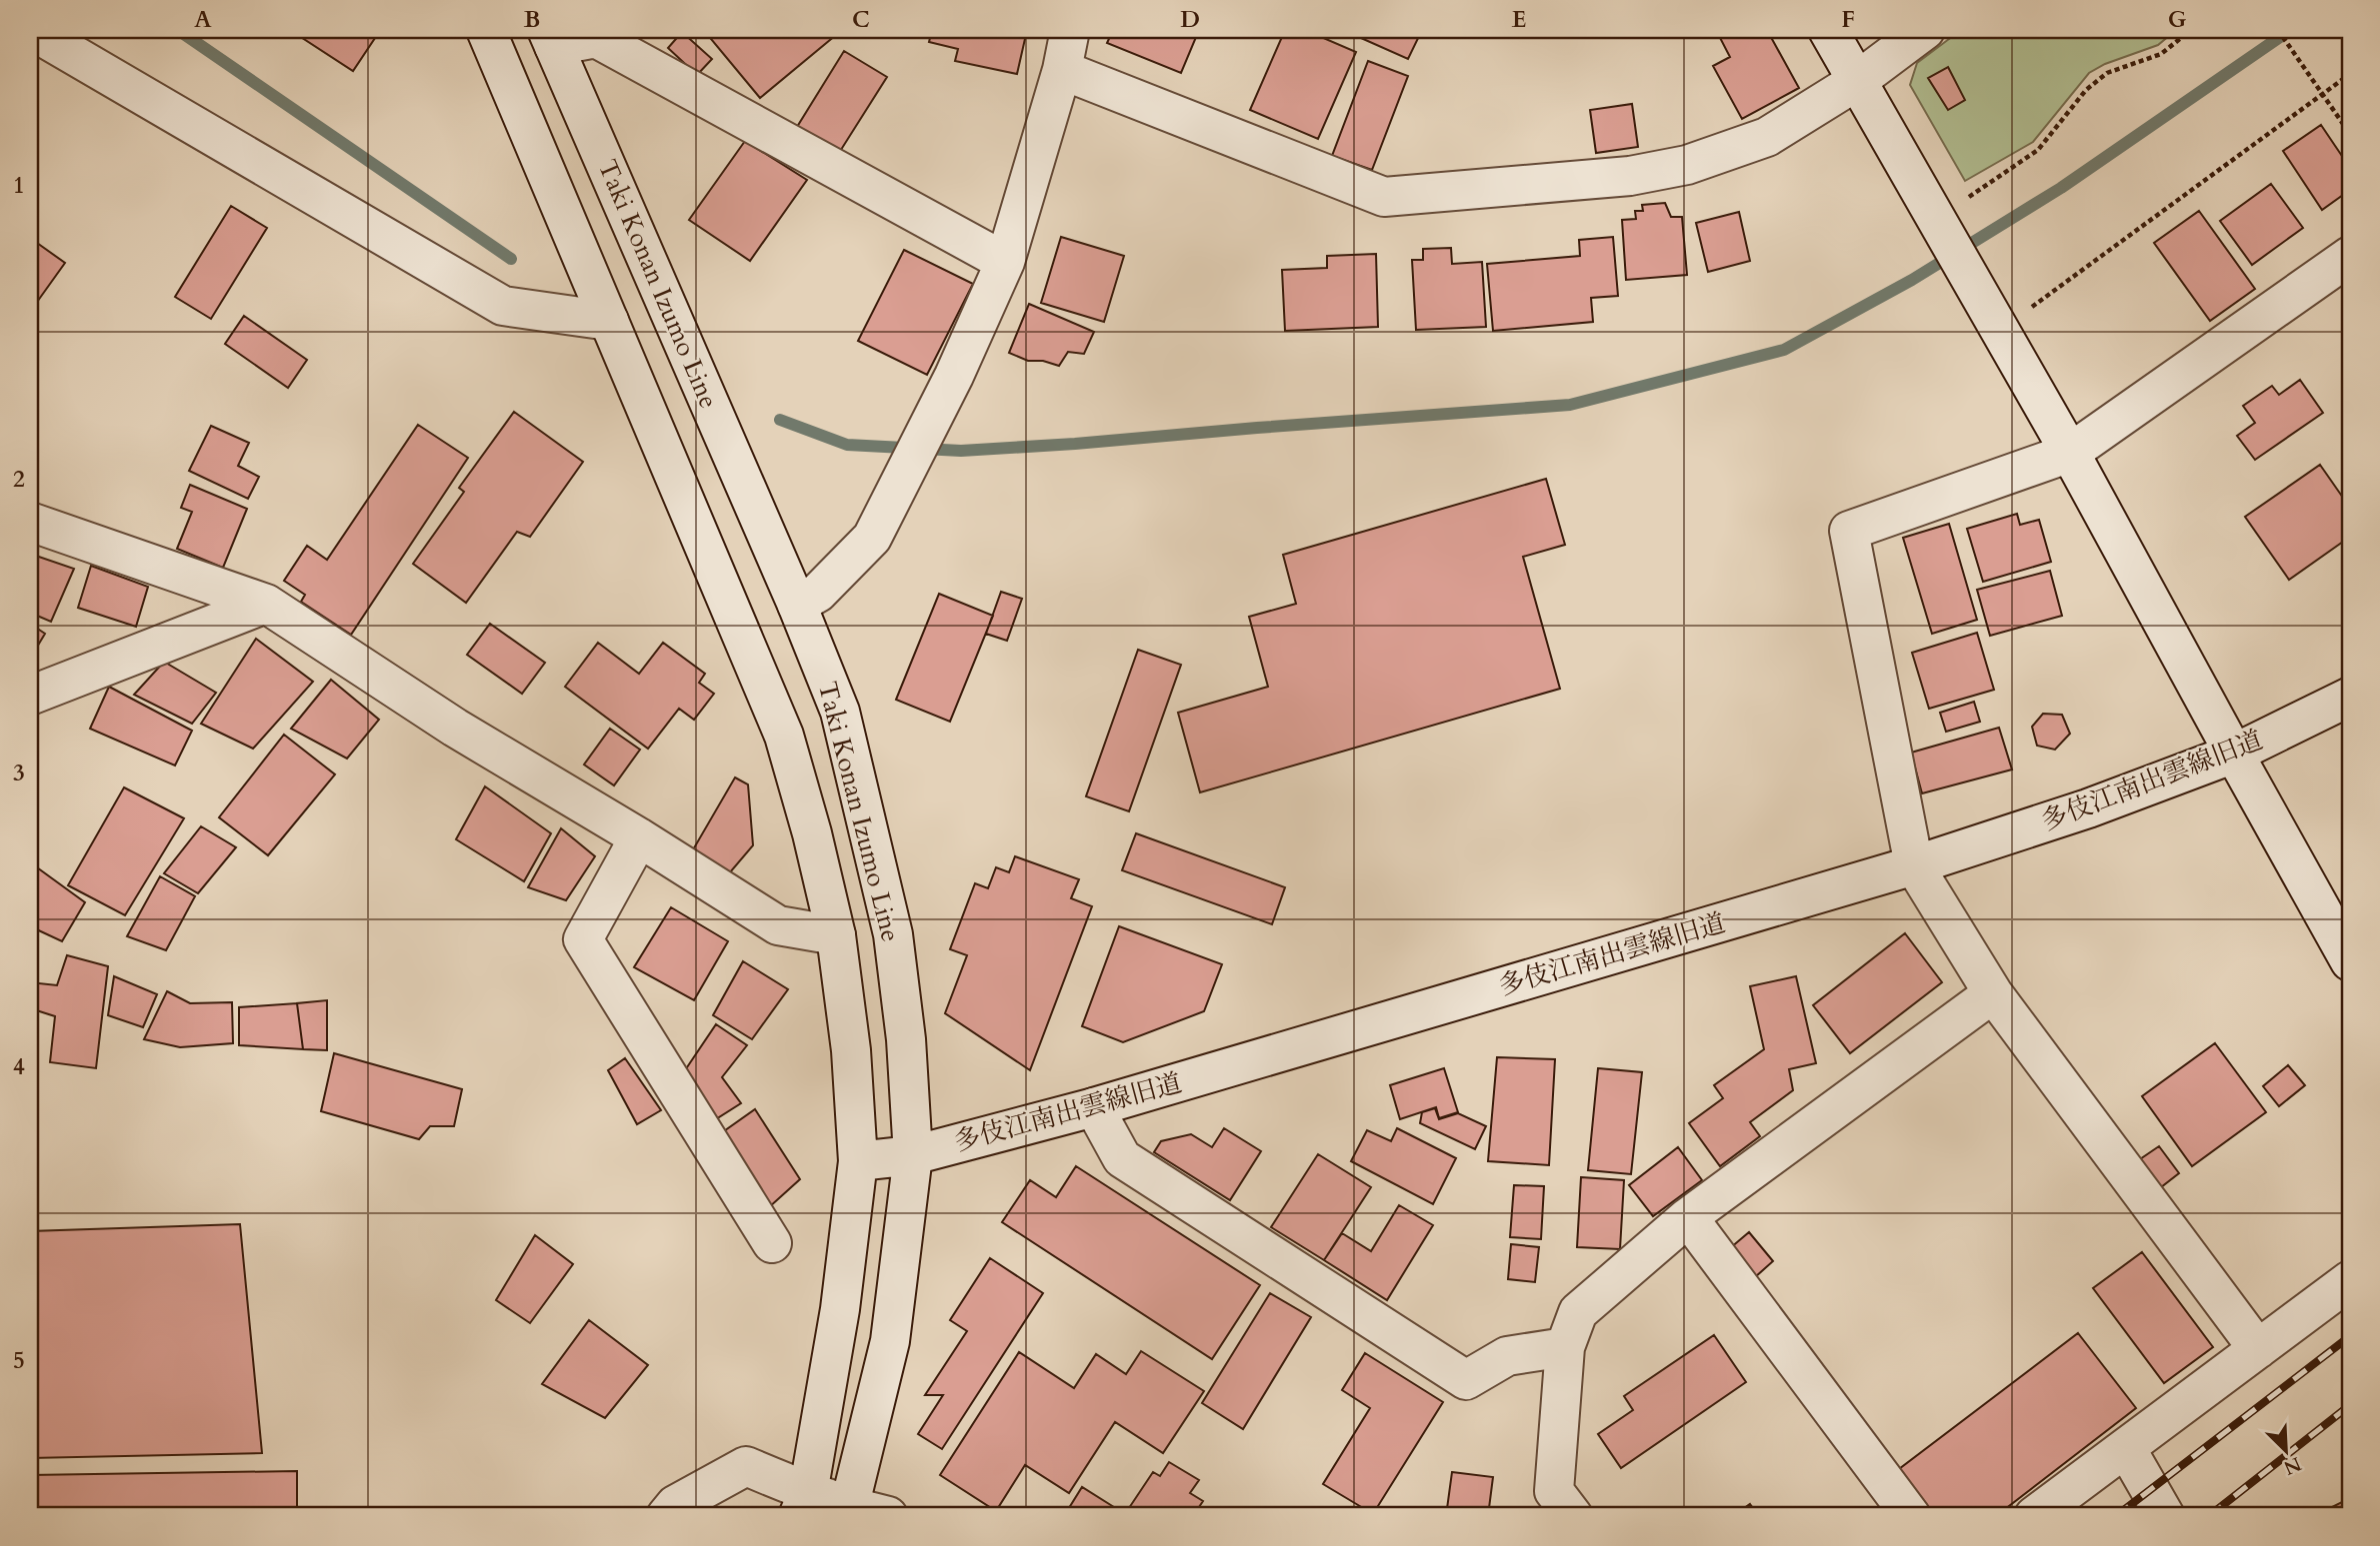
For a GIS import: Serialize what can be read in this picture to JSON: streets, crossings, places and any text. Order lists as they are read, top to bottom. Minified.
{"streets":{"street":["Taki Konan Izumo Line","多伎江南出雲線旧道"]},"crossings":[["Taki Konan Izumo Line","多伎江南出雲線旧道"]],"north":"bottom right","grid":{"columns":["A","B","C","D","E","F","G"],"rows":["1","2","3","4","5"]}}
